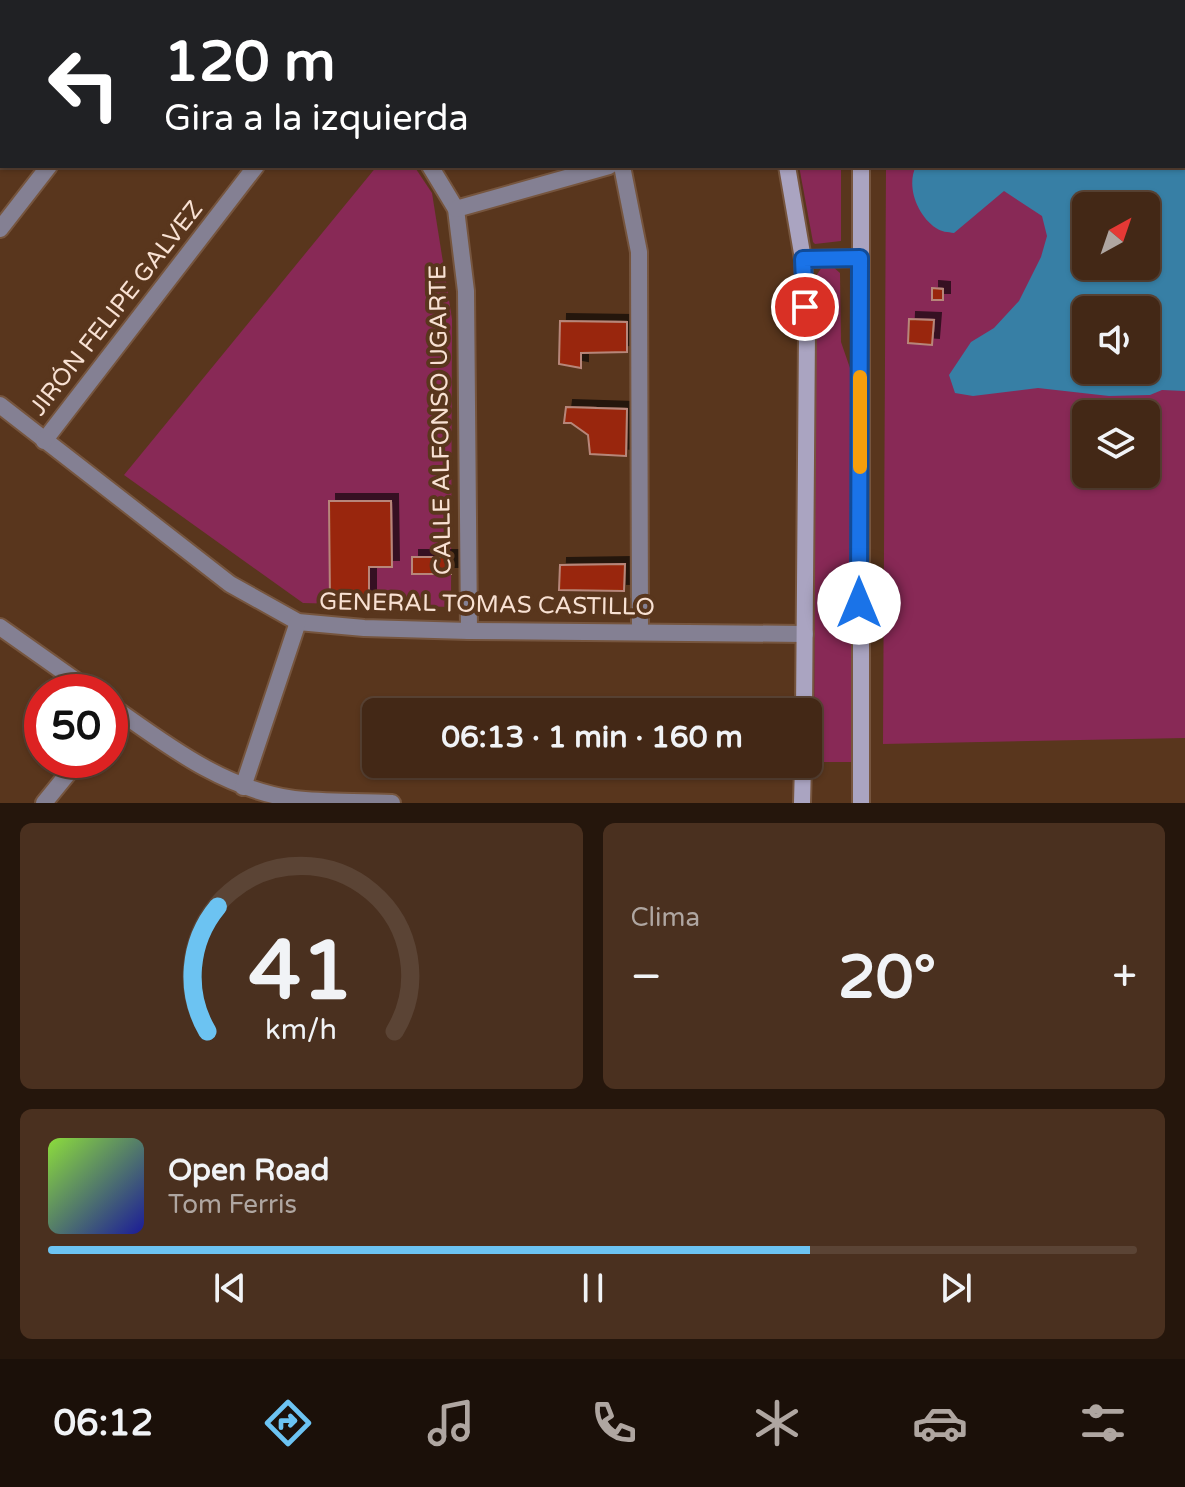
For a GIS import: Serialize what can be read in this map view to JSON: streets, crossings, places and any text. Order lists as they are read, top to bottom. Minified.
{"streets":{"street":["JIRÓN FELIPE GALVEZ","CALLE ALFONSO UGARTE","GENERAL TOMAS CASTILLO"]},"crossings":[["JIRÓN FELIPE GALVEZ","GENERAL TOMAS CASTILLO"],["CALLE ALFONSO UGARTE","GENERAL TOMAS CASTILLO"]],"north":"top right","page":{"turn":["120 m","Gira a la izquierda"],"limit":"50","trip":"06:13 · 1 min · 160 m","tile":"Clima","heat":["−","20°","+"],"song":["Open Road","Tom Ferris"],"tabs":"06:12","gauge":["41","km/h"]}}
